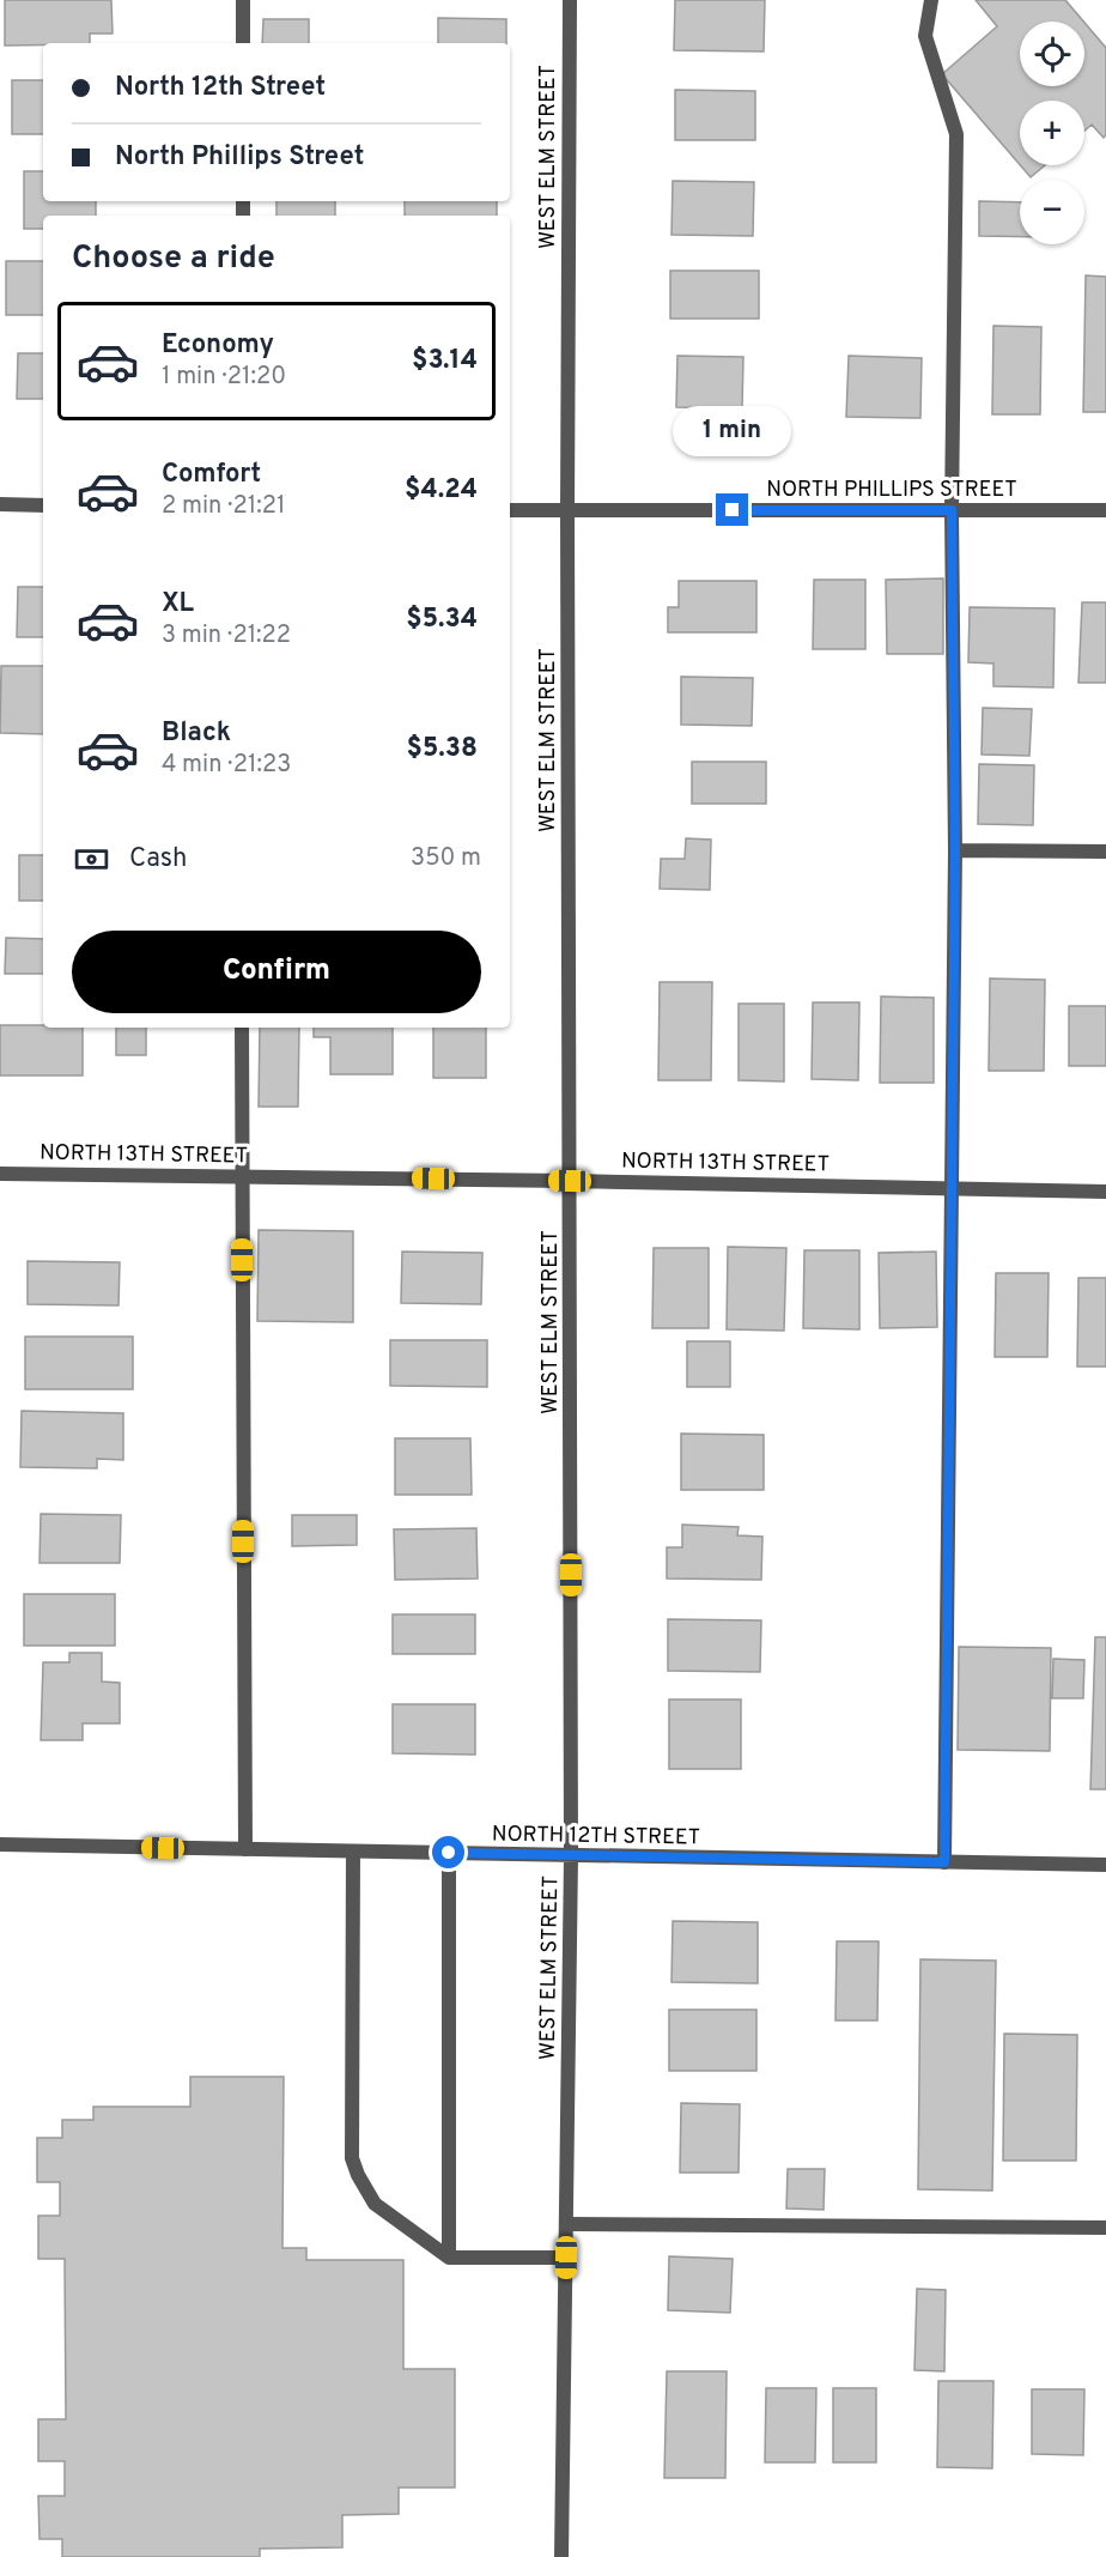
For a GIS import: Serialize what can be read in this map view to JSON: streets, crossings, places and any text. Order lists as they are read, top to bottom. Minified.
{"streets":{"street":["WEST ELM STREET","NORTH PHILLIPS STREET","NORTH 13TH STREET","NORTH 12TH STREET"]},"crossings":[["WEST ELM STREET","NORTH PHILLIPS STREET"],["WEST ELM STREET","NORTH 13TH STREET"],["WEST ELM STREET","NORTH 12TH STREET"]],"page":{"map_buttons":["+","−"],"banner":["North 12th Street","North Phillips Street"],"heading":"Choose a ride","list":[{"name":"Economy","note":"1 min · 21:20","value":"$3.14"},{"name":"Comfort","note":"2 min · 21:21","value":"$4.24"},{"name":"XL","note":"3 min · 21:22","value":"$5.34"},{"name":"Black","note":"4 min · 21:23","value":"$5.38"}],"bubble":"1 min","pay":["Cash","350 m"],"buttons":"Confirm"}}
